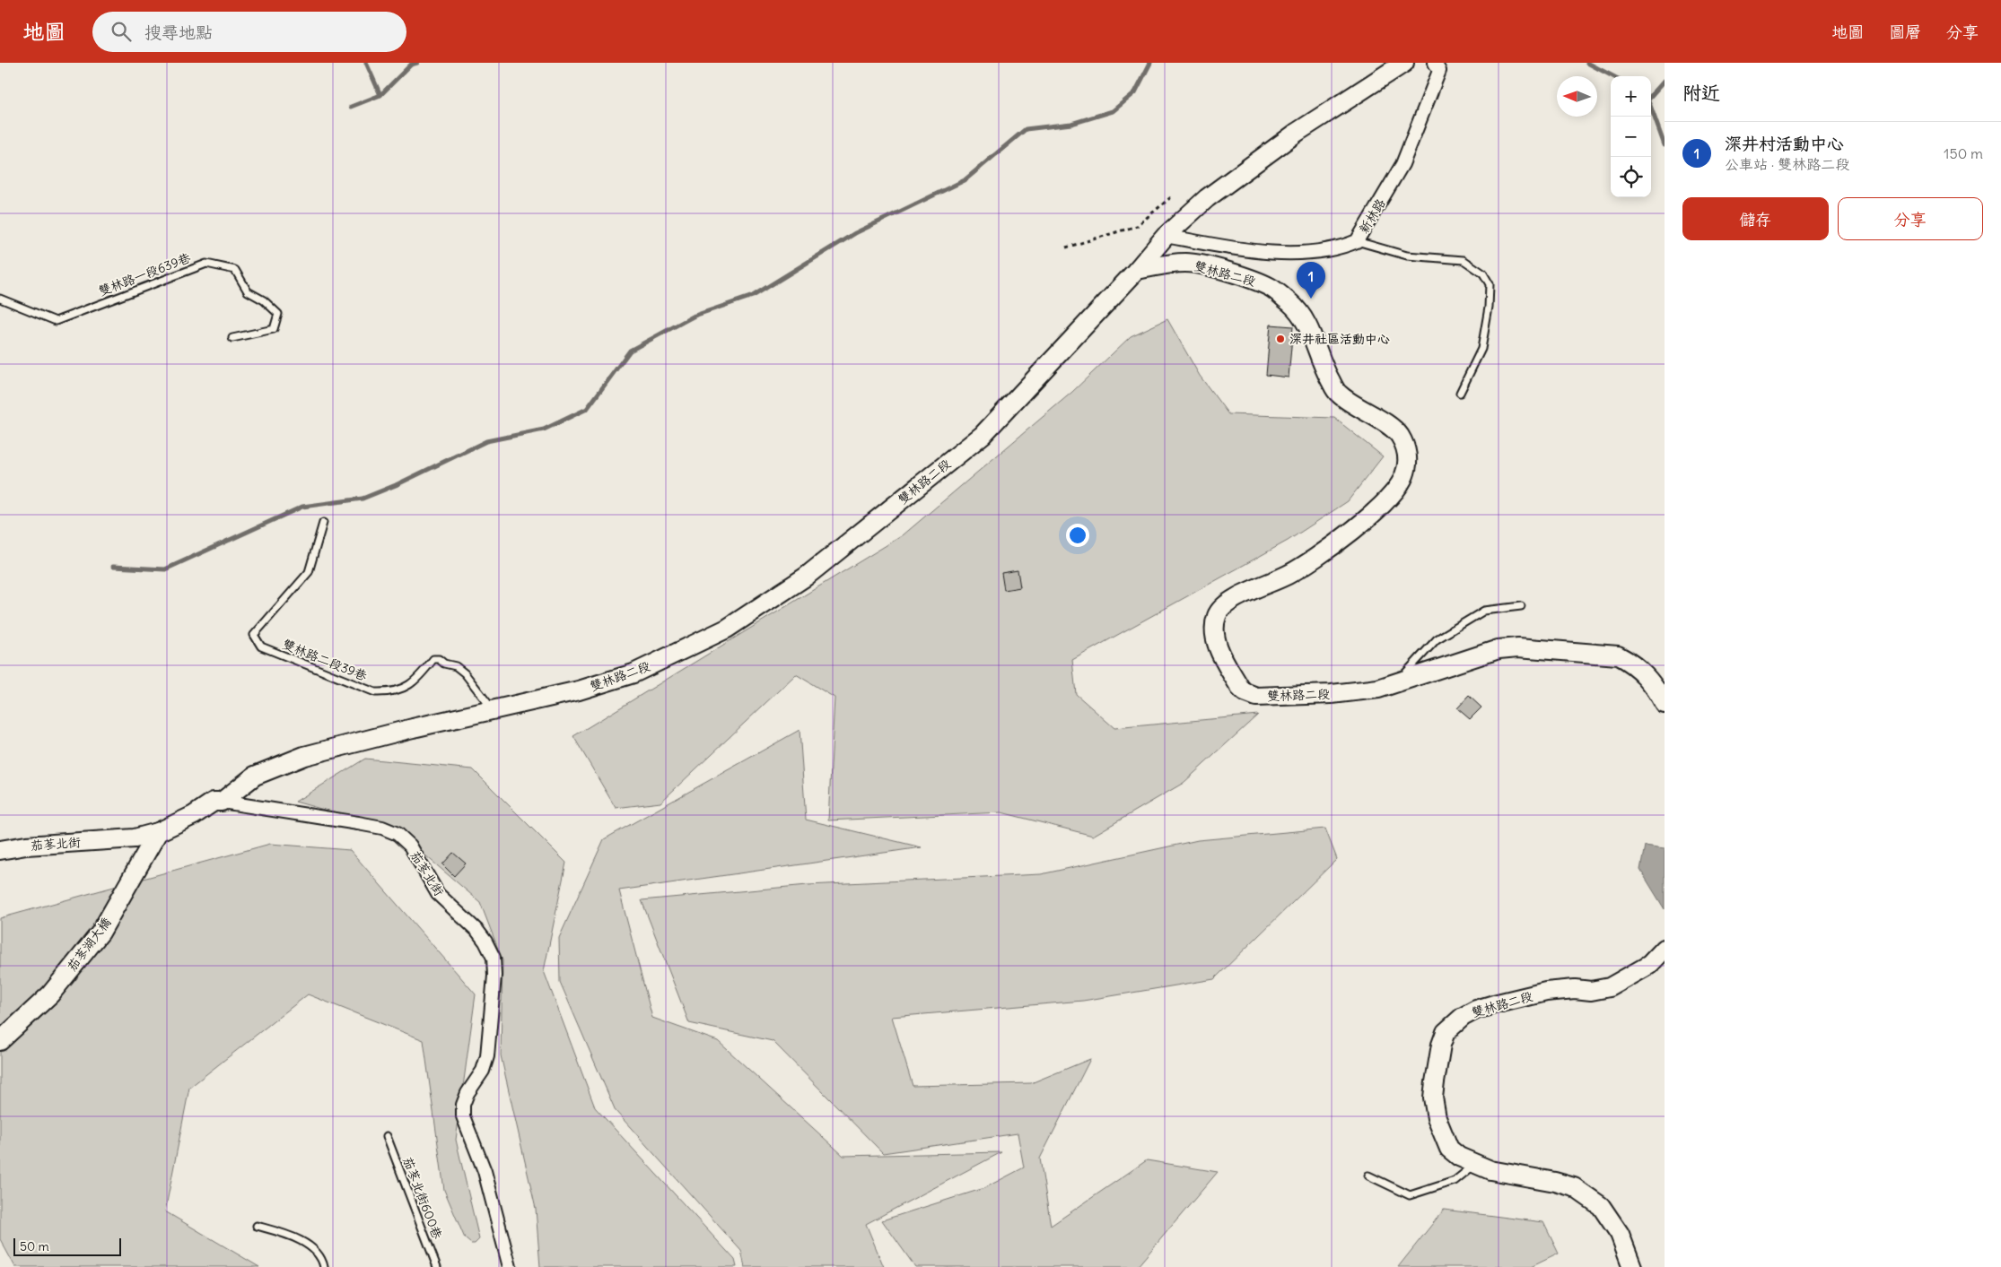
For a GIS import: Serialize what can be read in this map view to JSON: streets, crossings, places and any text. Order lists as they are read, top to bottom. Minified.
{"streets":{"street":["新林路","雙林路二段","茄苳北街","茄苳湖大橋"],"lane":["雙林路一段639巷","雙林路二段39巷","茄苳北街600巷"]},"crossings":[["雙林路二段","雙林路二段39巷"],["雙林路二段","茄苳北街"],["茄苳北街","茄苳湖大橋"]],"places":["深井社區活動中心"],"scale_bar":"50 m","north":"left","page":{"header":"地圖","search":"搜尋地點","nav":["地圖","圖層","分享"],"heading":"附近","map_buttons":["+","−"],"list":[{"mark":"1","name":"深井村活動中心","note":"公車站 · 雙林路二段","value":"150 m"}],"buttons":["儲存","分享"],"pins":"1","scale":"50 m"}}
